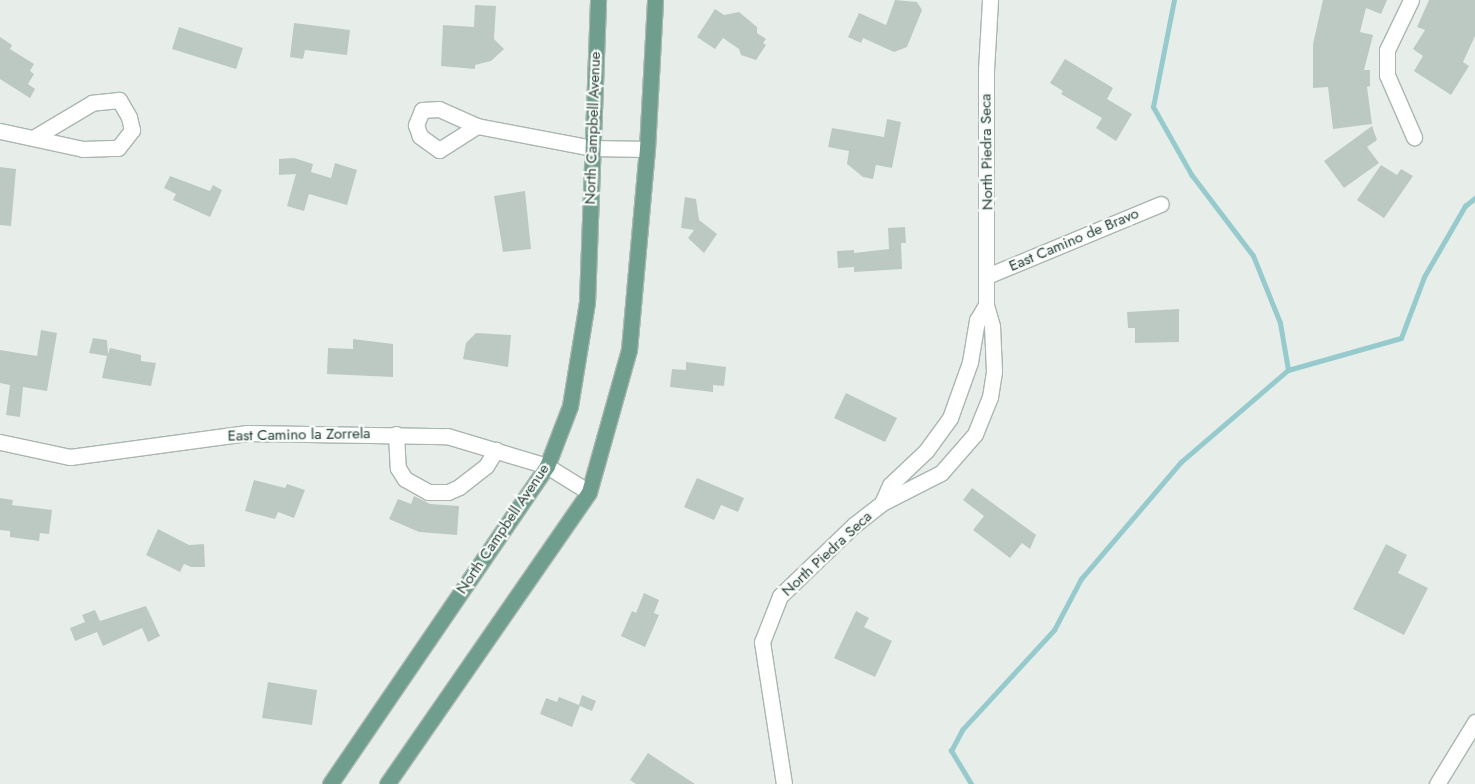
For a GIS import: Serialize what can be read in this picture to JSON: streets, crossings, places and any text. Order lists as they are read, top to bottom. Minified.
{"streets":{"main road":["North Campbell Avenue"],"street":["North Piedra Seca","East Camino de Bravo","East Camino la Zorrela"]},"crossings":[["North Campbell Avenue","East Camino la Zorrela"],["North Piedra Seca","East Camino de Bravo"]]}
